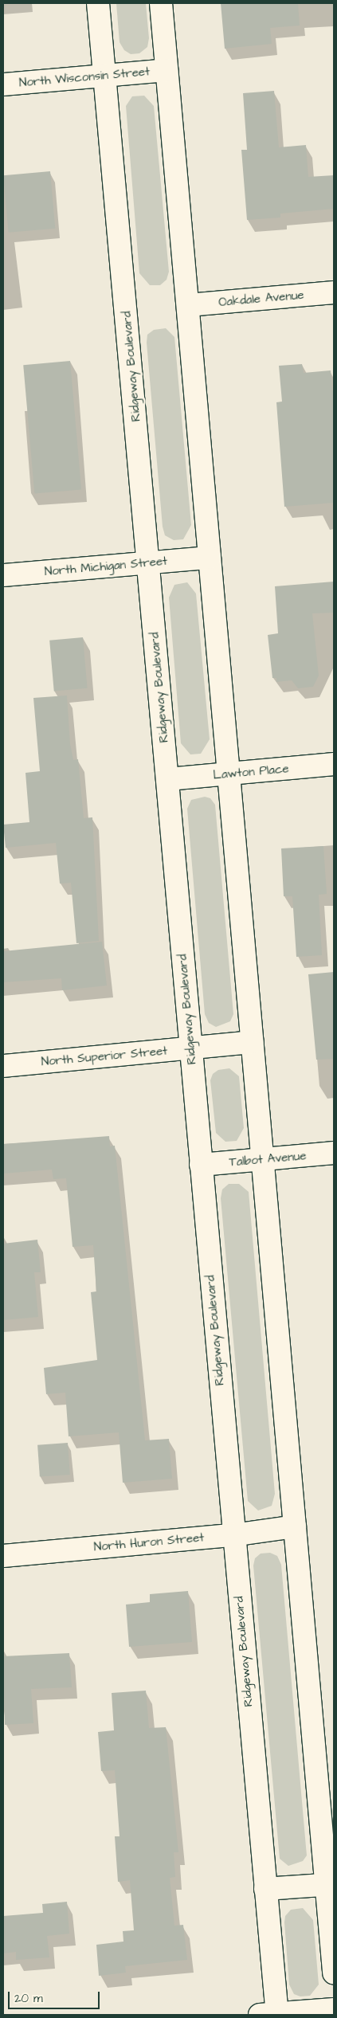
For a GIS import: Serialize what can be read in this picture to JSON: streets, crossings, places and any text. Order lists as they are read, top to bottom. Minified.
{"streets":{"street":["North Wisconsin Street","Oakdale Avenue","Ridgeway Boulevard","North Michigan Street","Lawton Place","North Superior Street","Talbot Avenue","North Huron Street"]},"crossings":[["North Wisconsin Street","Ridgeway Boulevard"],["Ridgeway Boulevard","North Michigan Street"],["Ridgeway Boulevard","Lawton Place"],["Ridgeway Boulevard","North Superior Street"],["Ridgeway Boulevard","Talbot Avenue"],["Ridgeway Boulevard","North Huron Street"]],"scale_bar":"20 m"}
